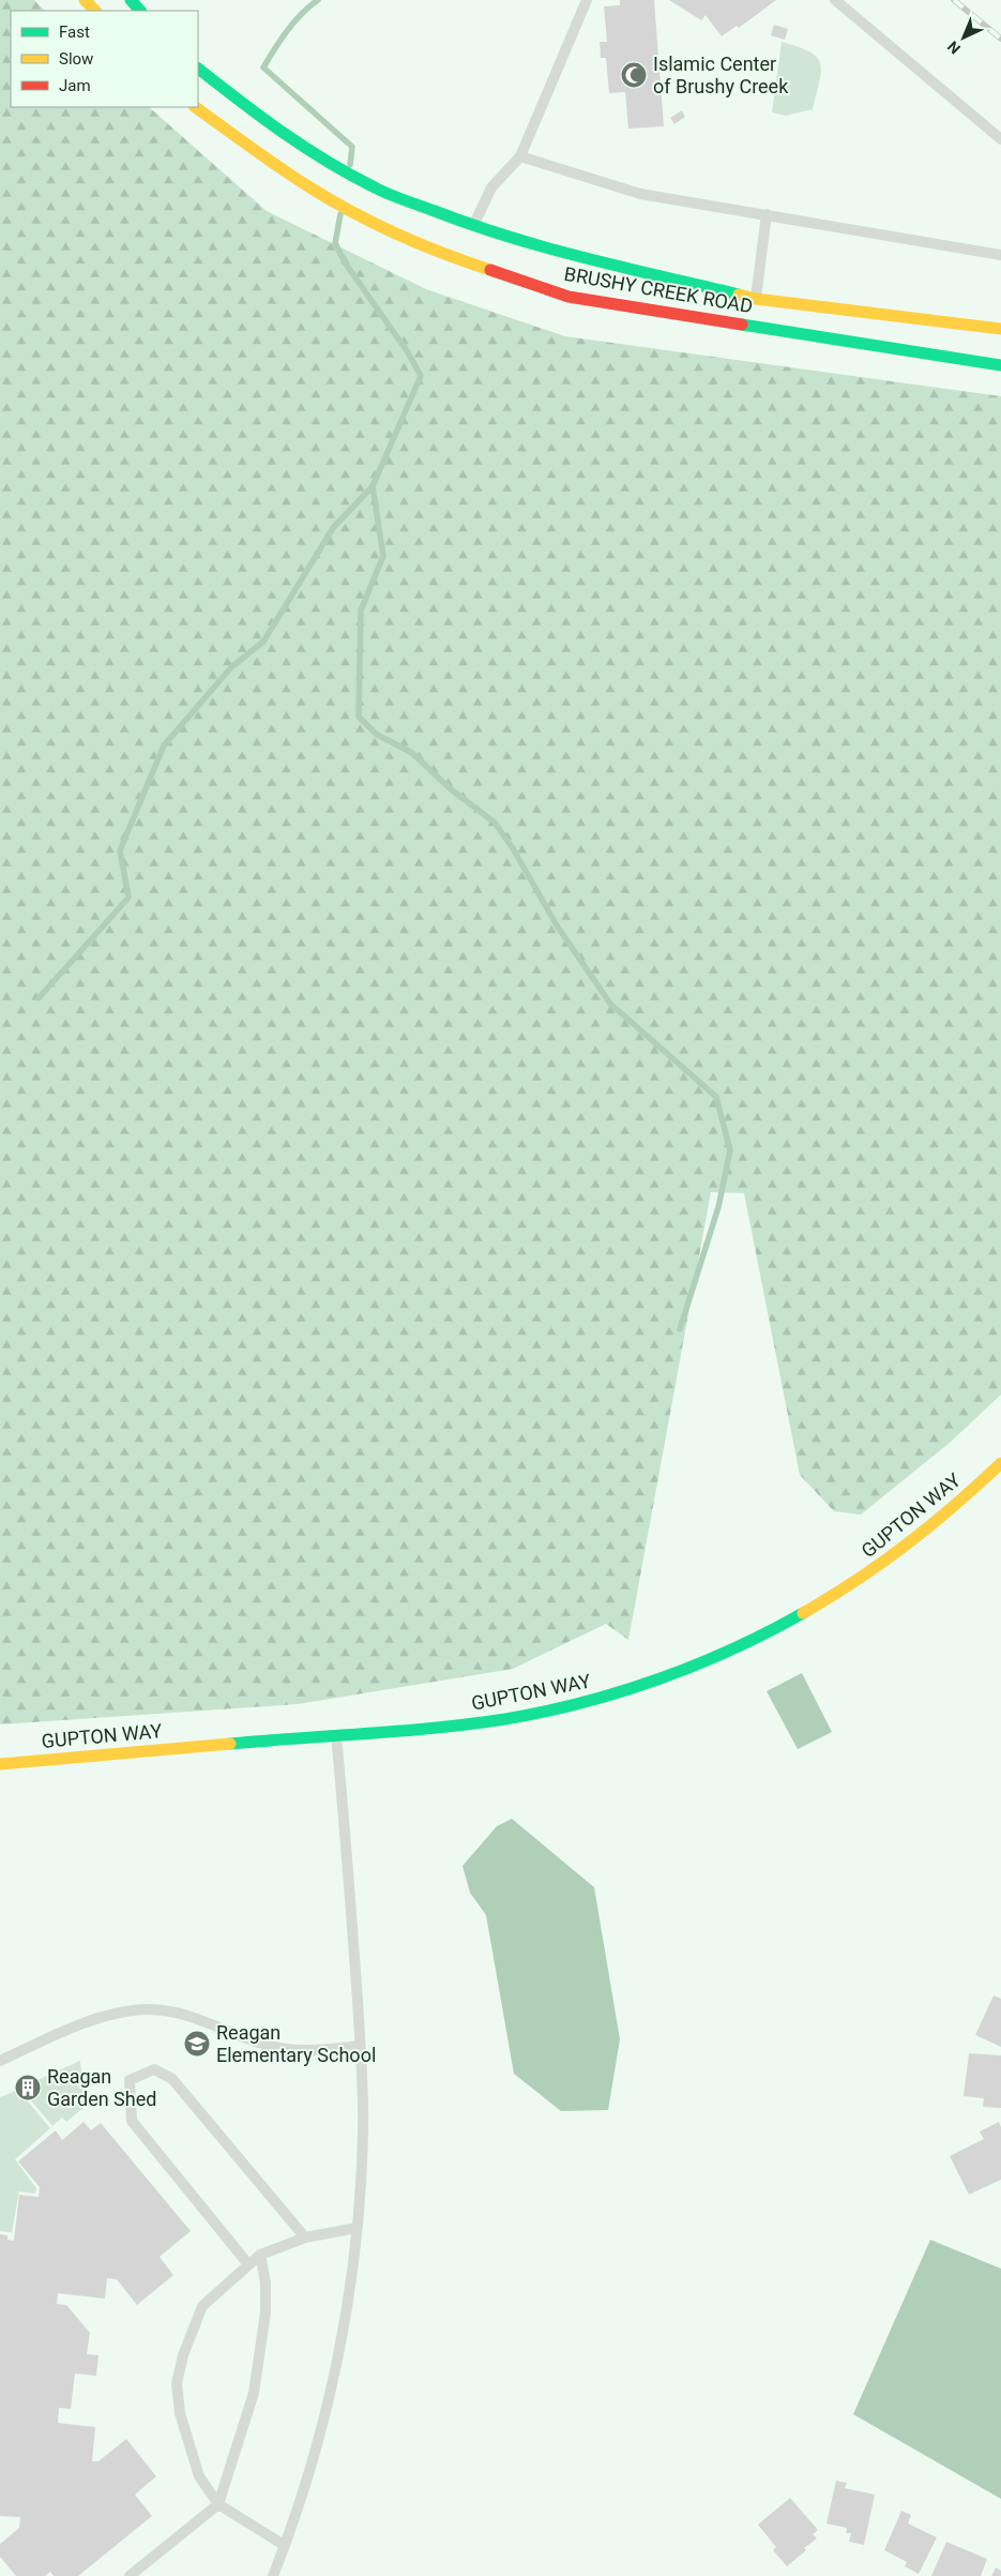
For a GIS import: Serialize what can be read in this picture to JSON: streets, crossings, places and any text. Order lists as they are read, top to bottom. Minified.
{"streets":{"main road":["BRUSHY CREEK ROAD","GUPTON WAY"]},"places":{"mosque":["Islamic Center of Brushy Creek"],"school or university":["Reagan Elementary School"],"building":["Reagan Garden Shed"]},"legend":["Fast","Slow","Jam"],"north":"bottom left"}
